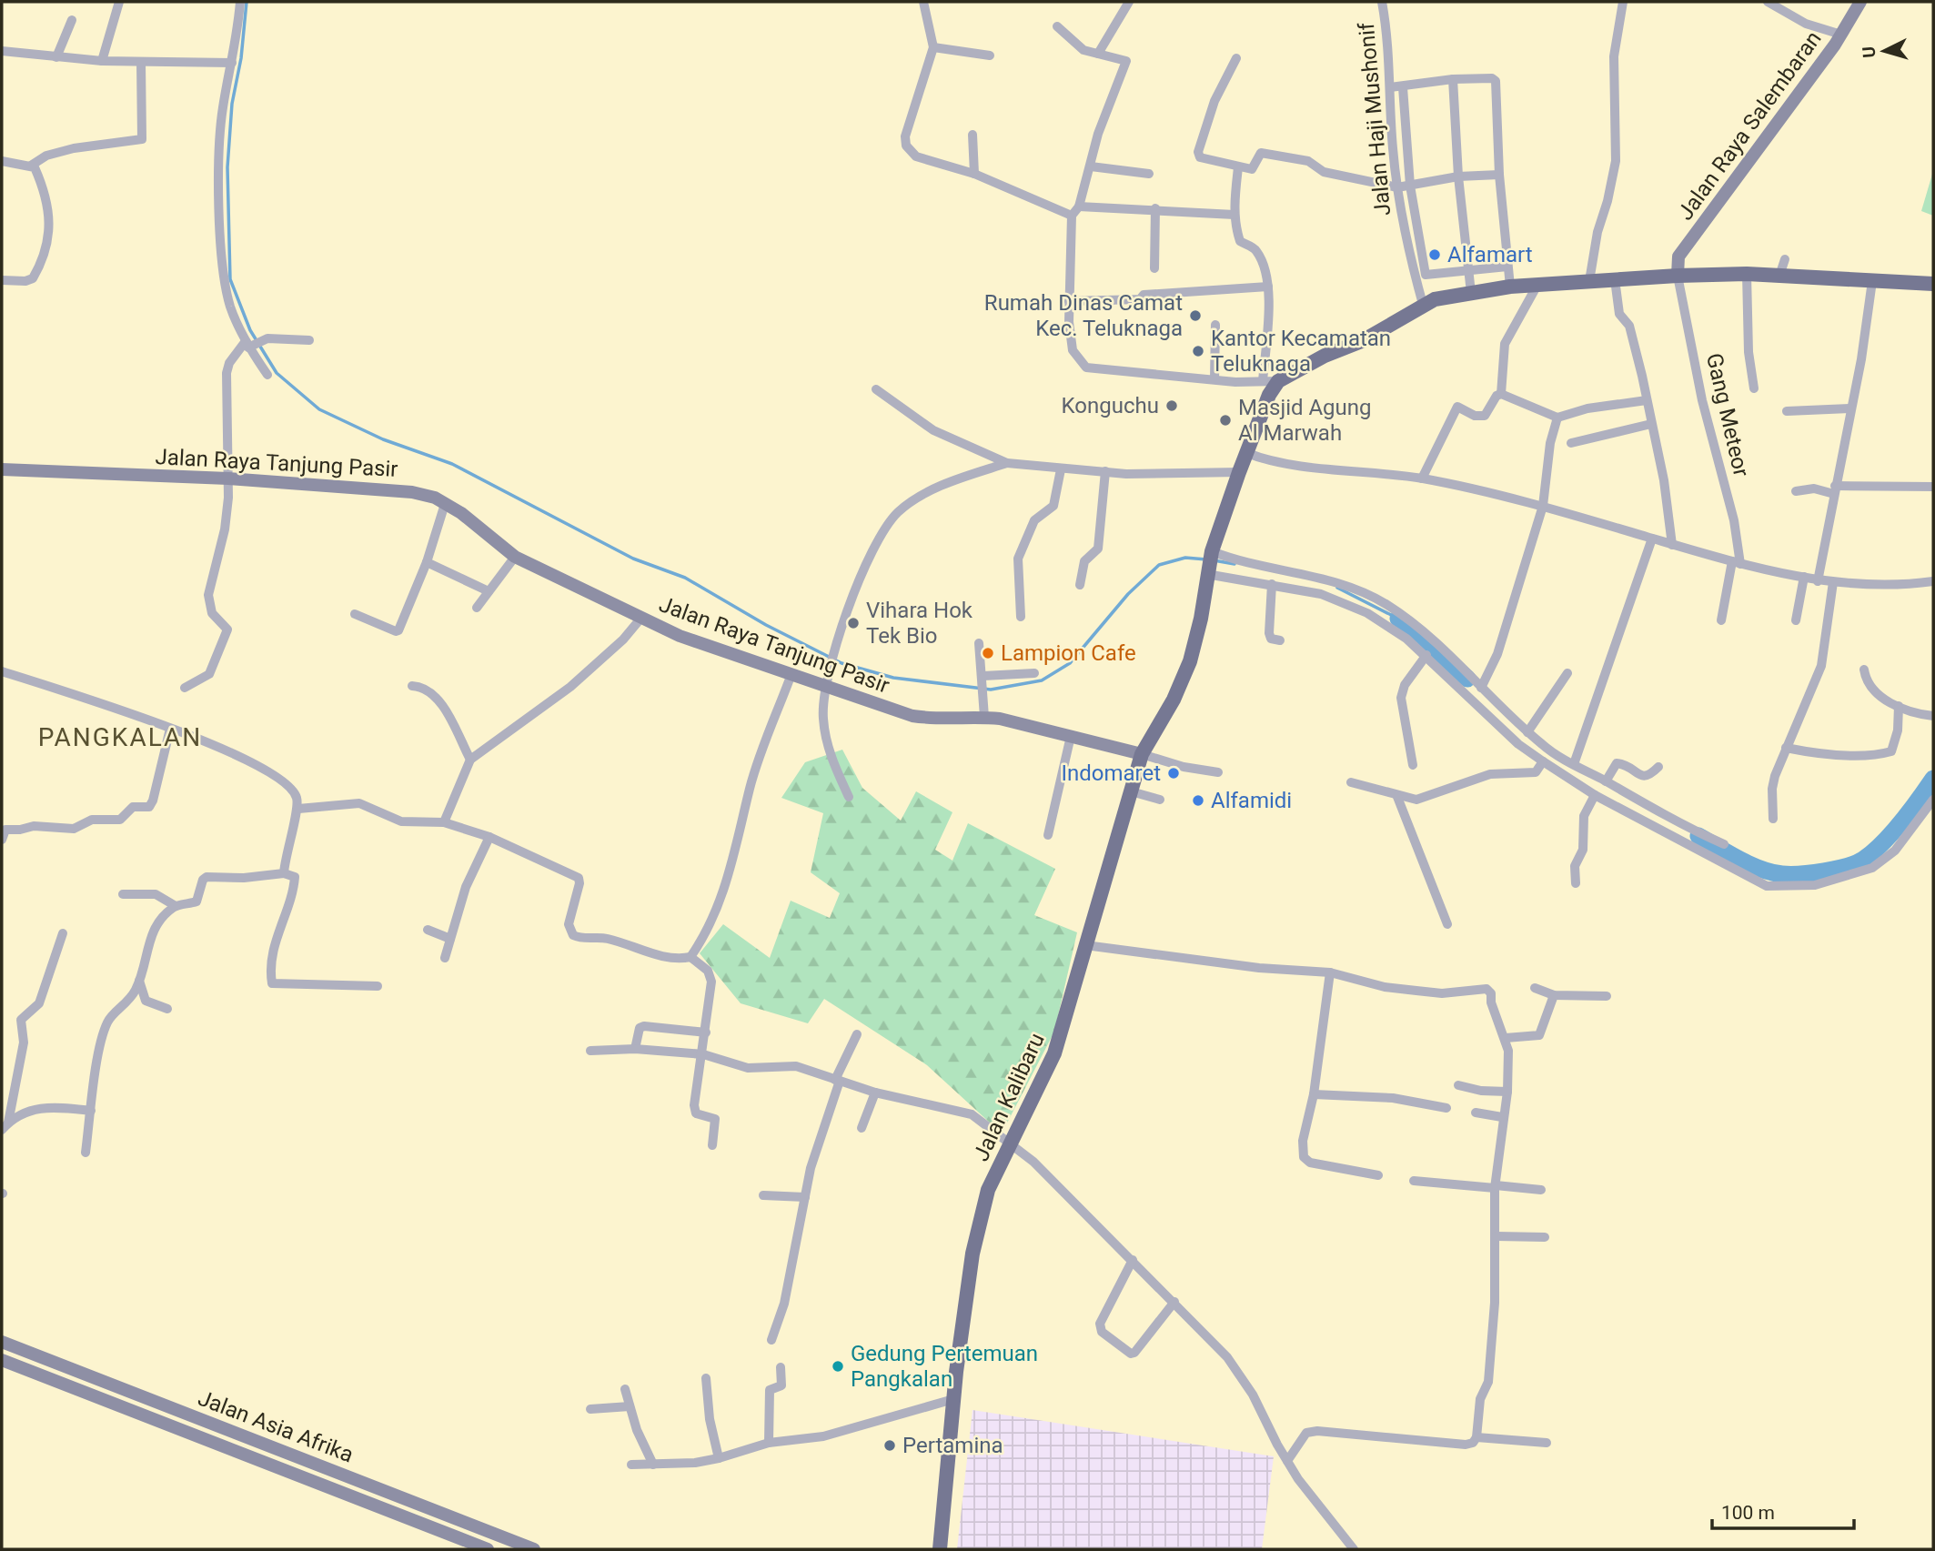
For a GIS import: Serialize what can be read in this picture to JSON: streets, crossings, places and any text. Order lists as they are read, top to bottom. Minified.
{"streets":{"main road":["Jalan Kalibaru"],"street":["Jalan Haji Mushonif","Jalan Raya Salembaran","Gang Meteor","Jalan Raya Tanjung Pasir","Jalan Asia Afrika"]},"crossings":[["Jalan Raya Salembaran","Gang Meteor"],["Jalan Raya Tanjung Pasir","Jalan Kalibaru"]],"districts":["PANGKALAN"],"places":["Alfamart","Rumah Dinas Camat Kec. Teluknaga","Kantor Kecamatan Teluknaga","Konguchu","Masjid Agung Al Marwah","Vihara Hok Tek Bio","Lampion Cafe","Indomaret","Alfamidi","Gedung Pertemuan Pangkalan","Pertamina"],"scale_bar":"100 m","north":"left"}
